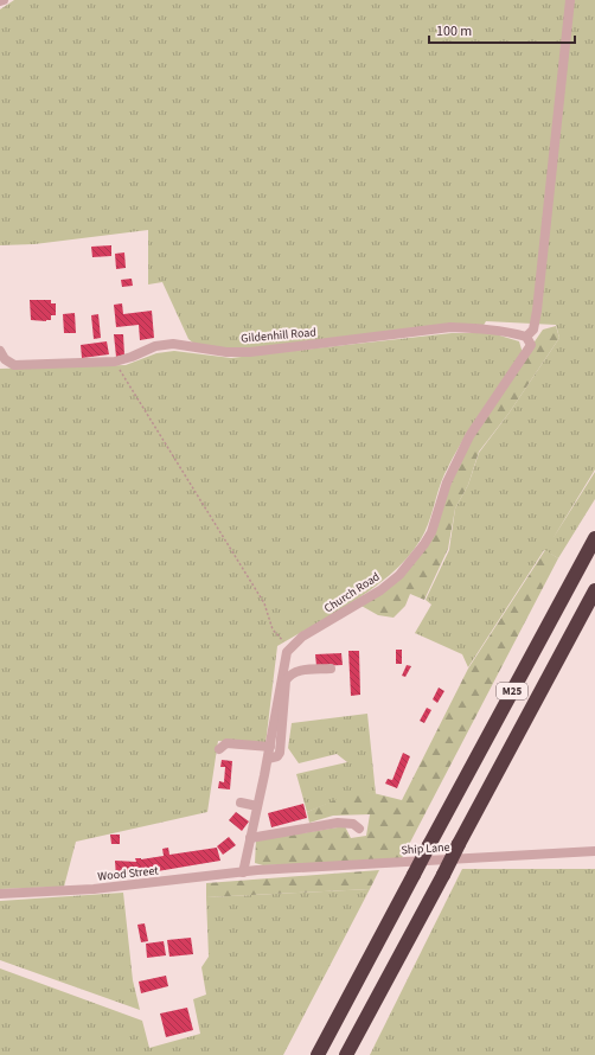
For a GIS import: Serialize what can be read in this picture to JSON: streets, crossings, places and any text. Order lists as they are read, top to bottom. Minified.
{"streets":{"highway":["M25"],"street":["Gildenhill Road","Church Road","Ship Lane","Wood Street"]},"crossings":[["Gildenhill Road","Church Road"],["Ship Lane","Wood Street"]],"scale_bar":"100 m"}
